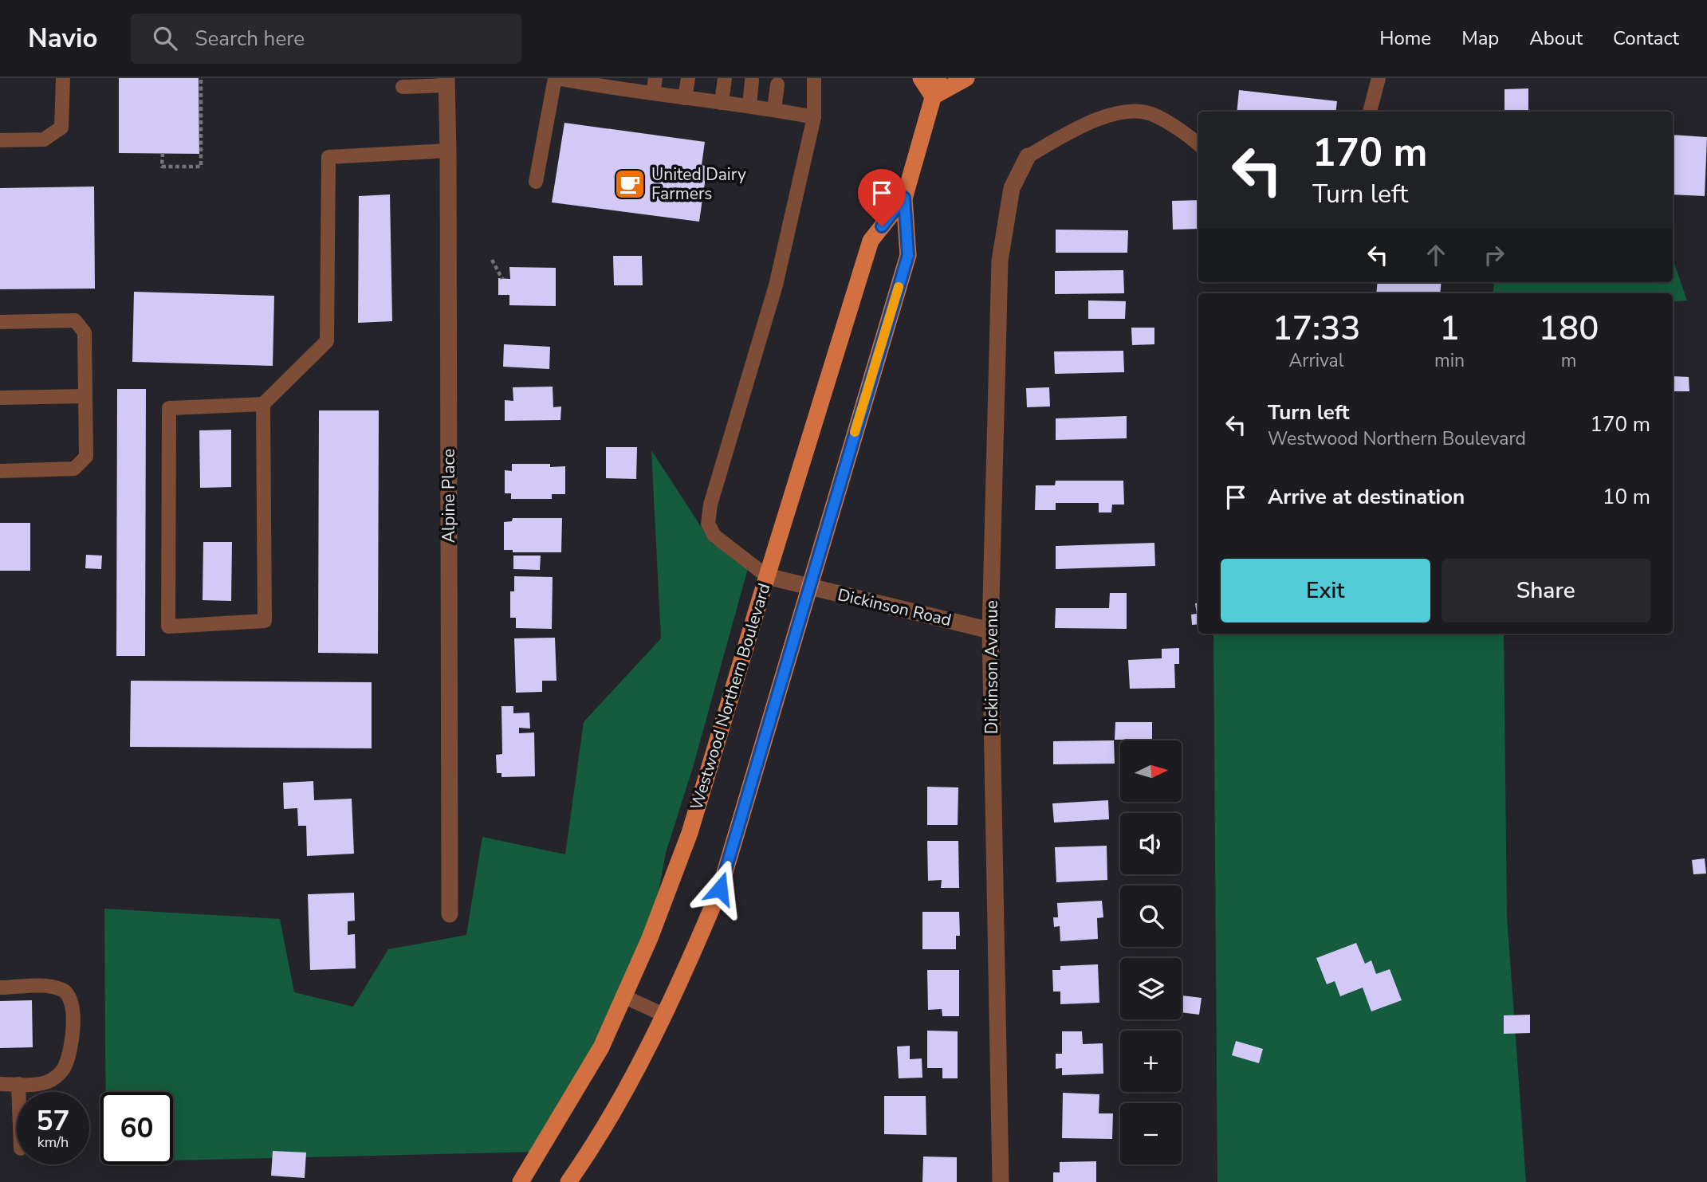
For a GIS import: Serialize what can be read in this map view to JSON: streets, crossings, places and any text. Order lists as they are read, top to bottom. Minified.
{"streets":{"main road":["Westwood Northern Boulevard"],"street":["Alpine Place","Dickinson Road","Dickinson Avenue"]},"crossings":[["Dickinson Road","Dickinson Avenue"],["Dickinson Road","Westwood Northern Boulevard"]],"places":{"cafe":["United Dairy Farmers"]},"north":"right","page":{"header":"Navio","search":"Search here","nav":["Home","Map","About","Contact"],"turn":["170 m","Turn left"],"eta":["17:33","Arrival","1","min","180","m"],"list":[{"name":"Turn left","note":"Westwood Northern Boulevard","value":"170 m"},{"name":"Arrive at destination","value":"10 m"}],"buttons":["Exit","Share"],"map_buttons":["+","−"],"speed":"57 km/h","limit":"60"}}
